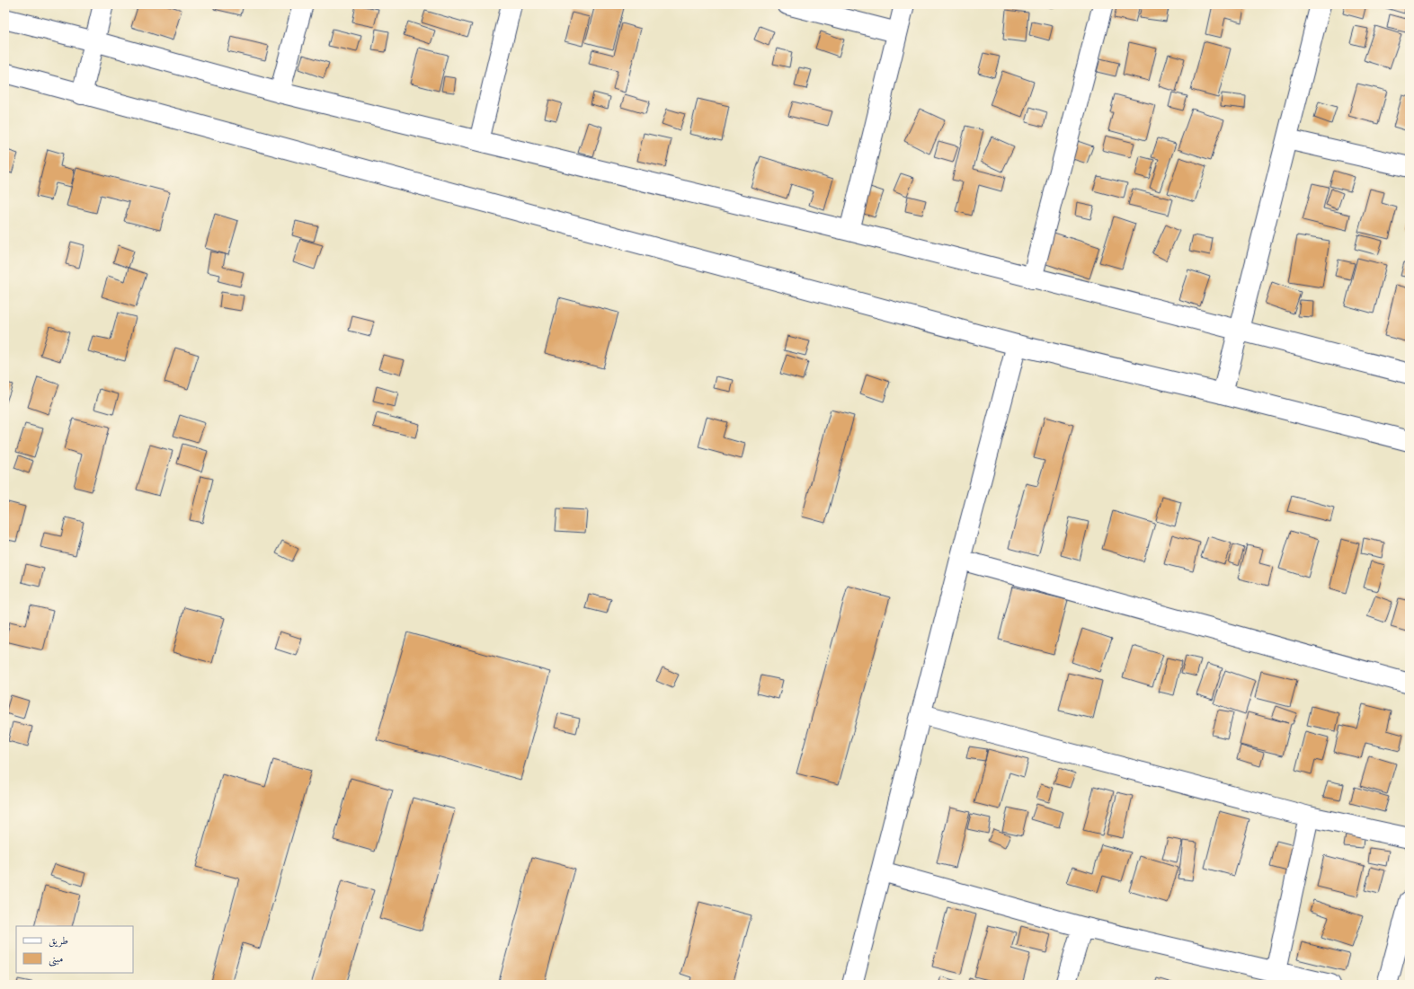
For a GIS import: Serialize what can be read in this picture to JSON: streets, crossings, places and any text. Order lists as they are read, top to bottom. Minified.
{"legend":["طريق","مبنى"]}
